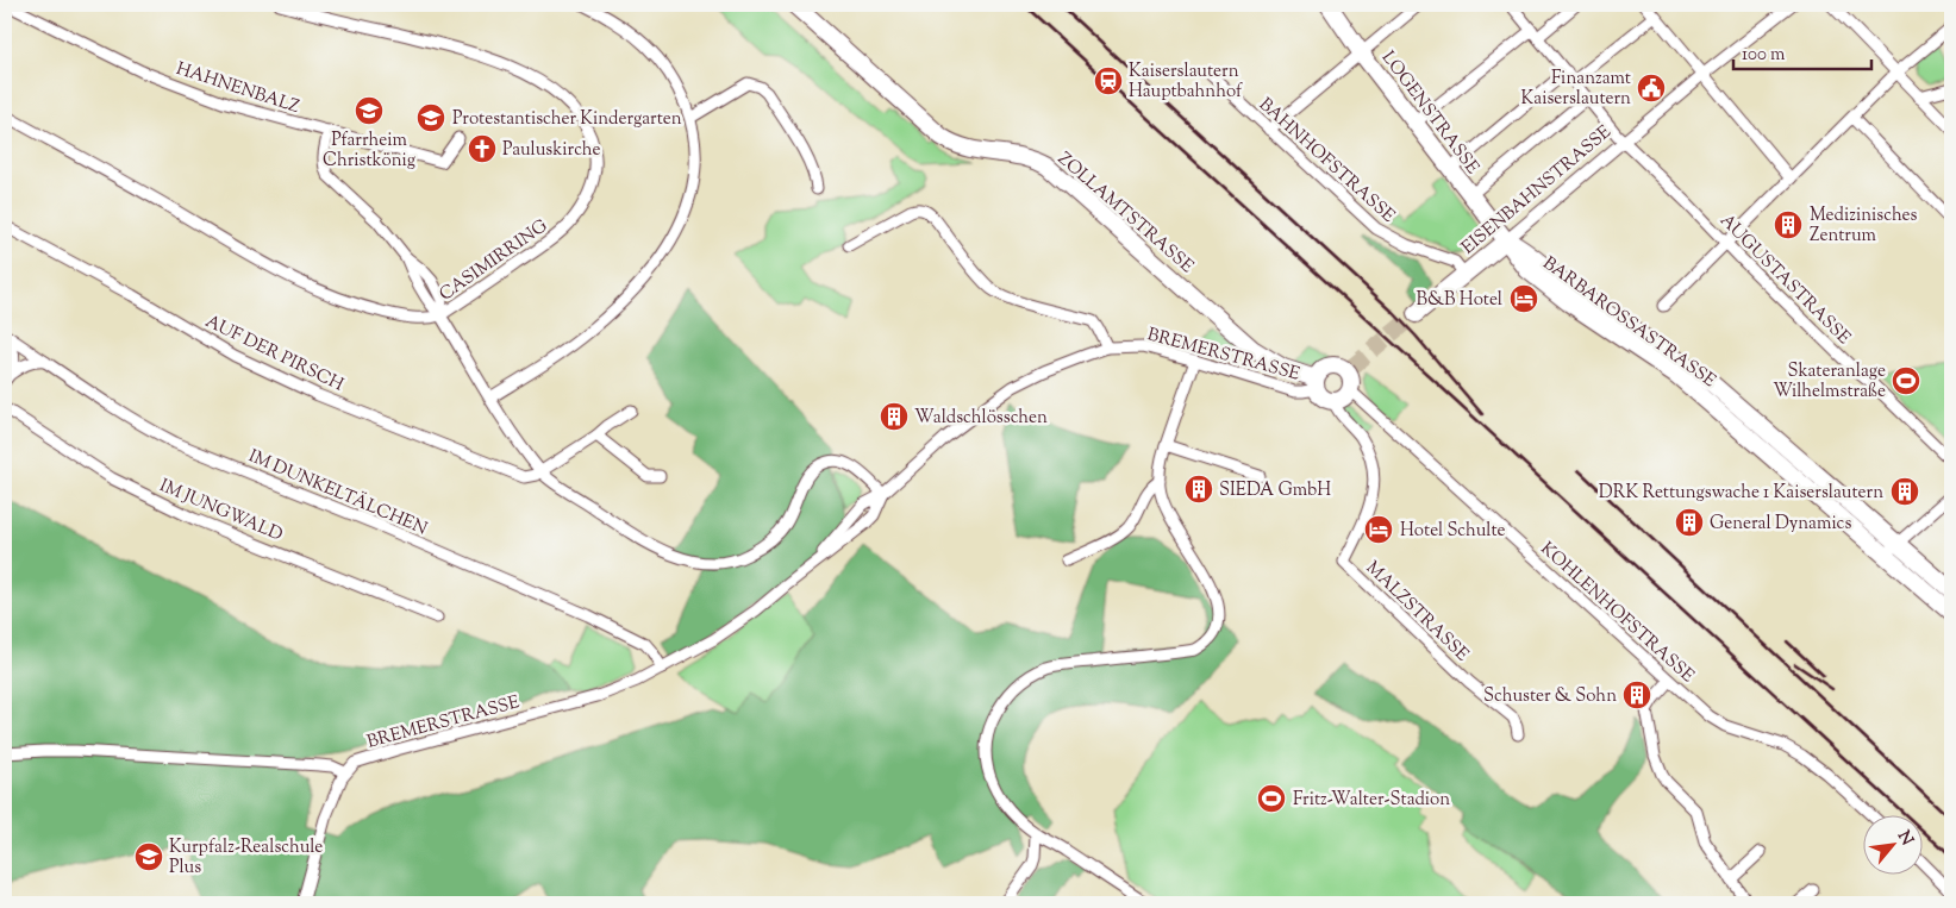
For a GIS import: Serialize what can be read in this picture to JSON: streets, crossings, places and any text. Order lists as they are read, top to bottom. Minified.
{"streets":{"main road":["LOGENSTRASSE","EISENBAHNSTRASSE","ZOLLAMTSTRASSE","BARBAROSSASTRASSE"],"street":["HAHNENBALZ","BAHNHOFSTRASSE","CASIMIRRING","AUGUSTASTRASSE","AUF DER PIRSCH","BREMERSTRASSE","IM DUNKELTÄLCHEN","IM JUNGWALD","MALZSTRASSE","KOHLENHOFSTRASSE"]},"crossings":[["LOGENSTRASSE","EISENBAHNSTRASSE"],["LOGENSTRASSE","BARBAROSSASTRASSE"],["BAHNHOFSTRASSE","EISENBAHNSTRASSE"],["EISENBAHNSTRASSE","AUGUSTASTRASSE"],["EISENBAHNSTRASSE","BARBAROSSASTRASSE"],["ZOLLAMTSTRASSE","BREMERSTRASSE"],["ZOLLAMTSTRASSE","MALZSTRASSE"],["ZOLLAMTSTRASSE","KOHLENHOFSTRASSE"],["BREMERSTRASSE","IM DUNKELTÄLCHEN"],["BREMERSTRASSE","MALZSTRASSE"],["BREMERSTRASSE","KOHLENHOFSTRASSE"],["MALZSTRASSE","KOHLENHOFSTRASSE"]],"places":{"station":["Kaiserslautern Hauptbahnhof"],"public building":["Finanzamt Kaiserslautern"],"school or university":["Pfarrheim Christkönig","Protestantischer Kindergarten","Kurpfalz-Realschule Plus"],"church":["Pauluskirche"],"building":["Medizinisches Zentrum","Waldschlösschen","SIEDA GmbH","DRK Rettungswache 1 Kaiserslautern","General Dynamics","Schuster & Sohn"],"hotel":["B&B Hotel","Hotel Schulte"],"sports":["Skateranlage Wilhelmstraße","Fritz-Walter-Stadion"]},"scale_bar":"100 m","north":"top right"}
